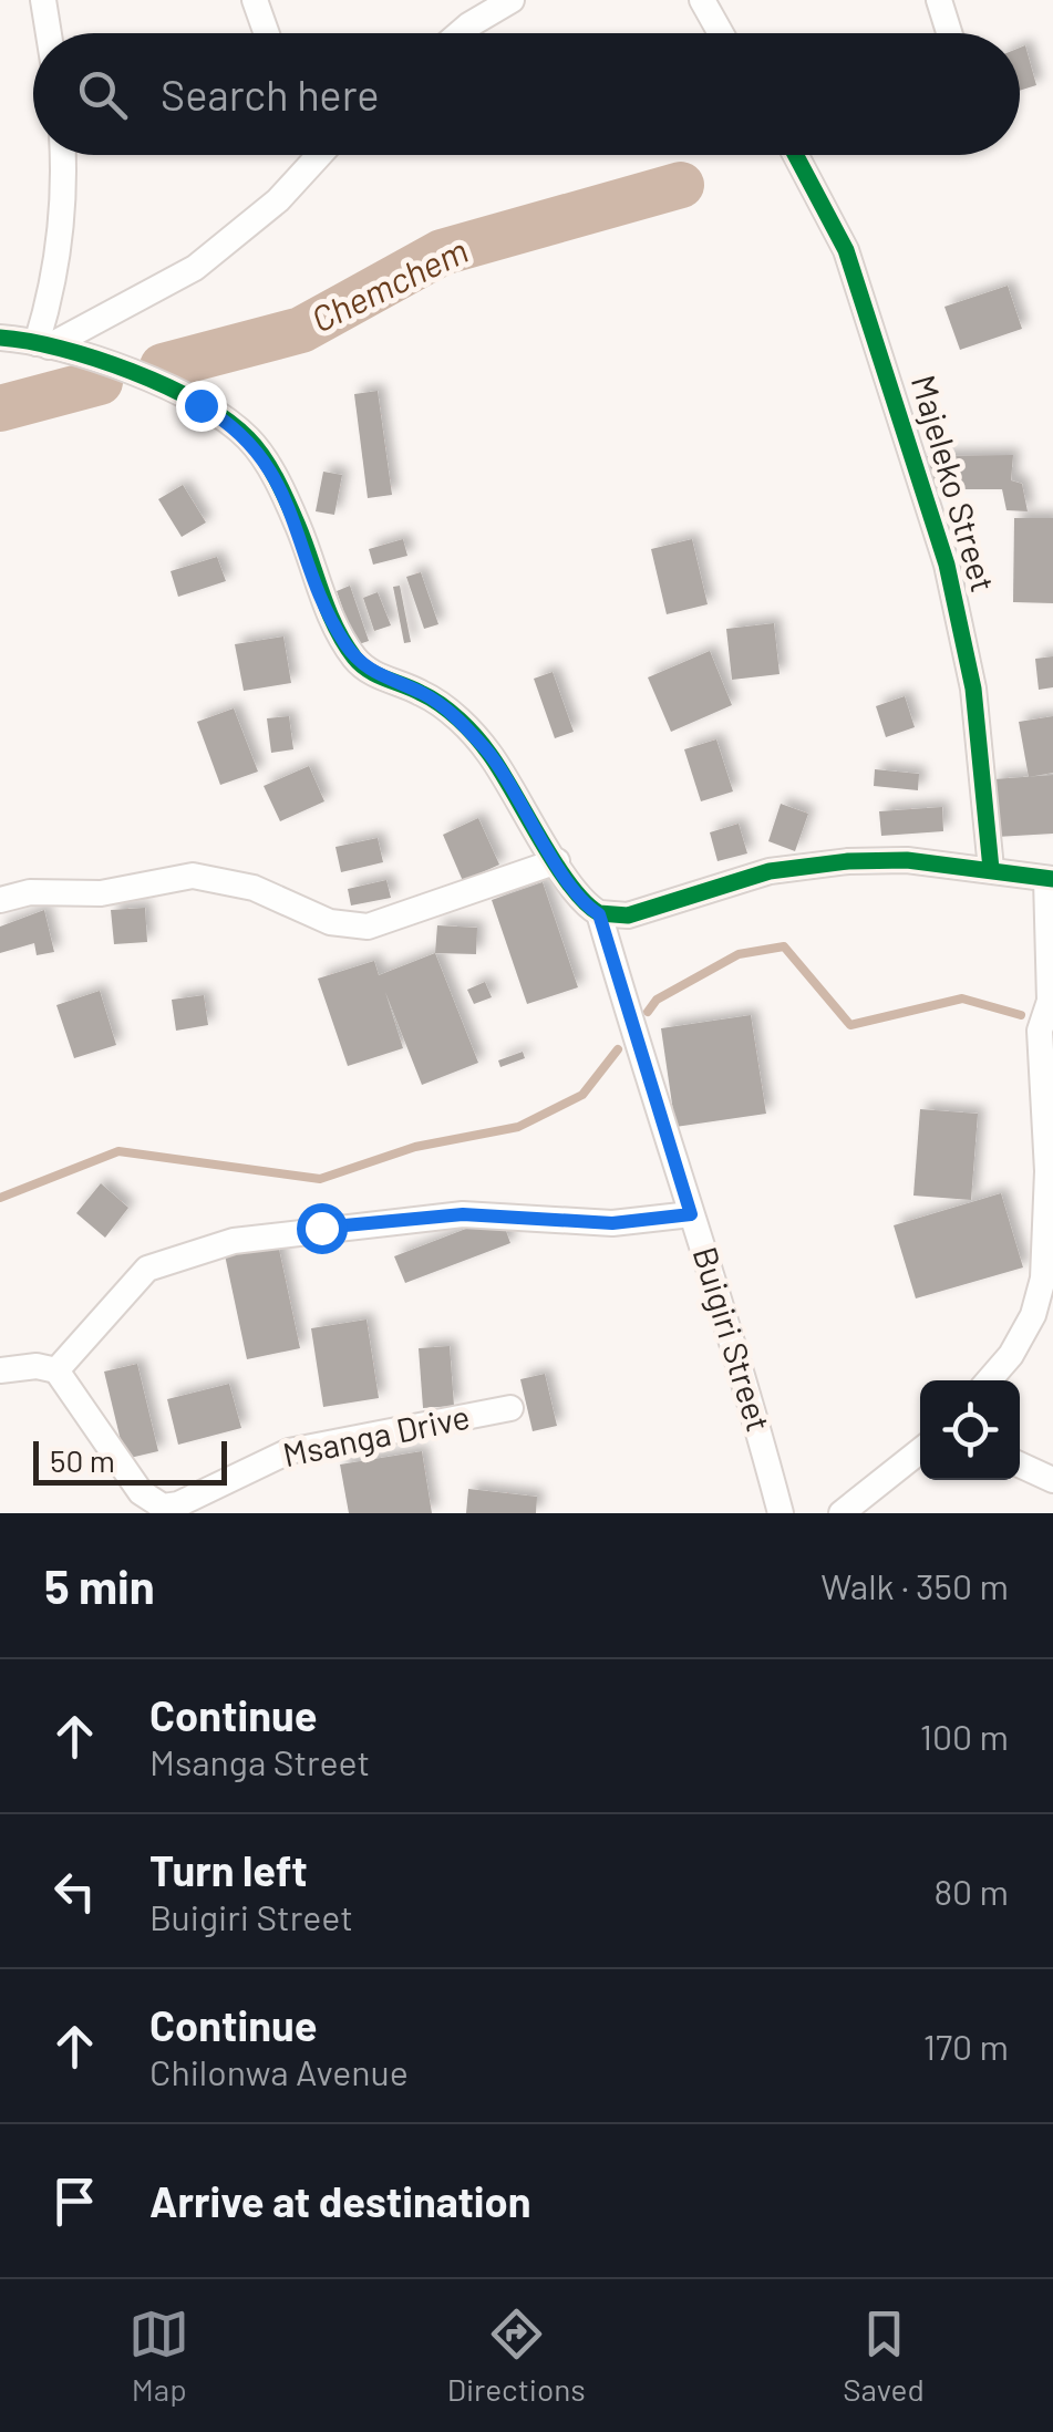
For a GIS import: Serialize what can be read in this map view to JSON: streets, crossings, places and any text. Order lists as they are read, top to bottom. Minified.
{"streets":{"street":["Majeleko Street","Buigiri Street","Msanga Drive"]},"water":["Chemchem"],"scale_bar":"50 m","page":{"search":"Search here","scale":"50 m","heading":["5 min","Walk · 350 m"],"list":[["Continue","Msanga Street","100 m"],["Turn left","Buigiri Street","80 m"],["Continue","Chilonwa Avenue","170 m"],"Arrive at destination"],"nav":["Map","Directions","Saved"]}}
